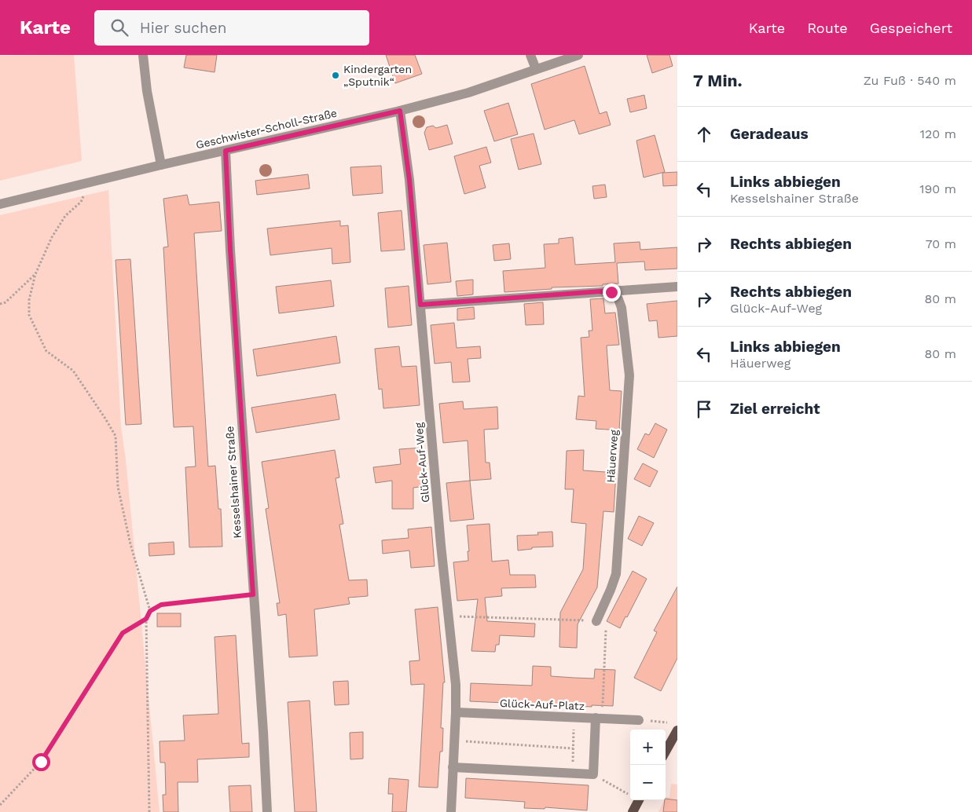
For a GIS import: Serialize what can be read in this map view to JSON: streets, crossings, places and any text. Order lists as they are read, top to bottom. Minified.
{"streets":{"street":["Geschwister-Scholl-Straße","Häuerweg","Glück-Auf-Weg","Kesselshainer Straße","Glück-Auf-Platz"]},"crossings":[["Geschwister-Scholl-Straße","Glück-Auf-Weg"],["Geschwister-Scholl-Straße","Kesselshainer Straße"],["Glück-Auf-Weg","Glück-Auf-Platz"]],"places":["Kindergarten „Sputnik“"],"page":{"header":"Karte","search":"Hier suchen","nav":["Karte","Route","Gespeichert"],"heading":["7 Min.","Zu Fuß · 540 m"],"list":[["Geradeaus","120 m"],["Links abbiegen","Kesselshainer Straße","190 m"],["Rechts abbiegen","70 m"],["Rechts abbiegen","Glück-Auf-Weg","80 m"],["Links abbiegen","Häuerweg","80 m"],"Ziel erreicht"],"map_buttons":["+","−"]}}
